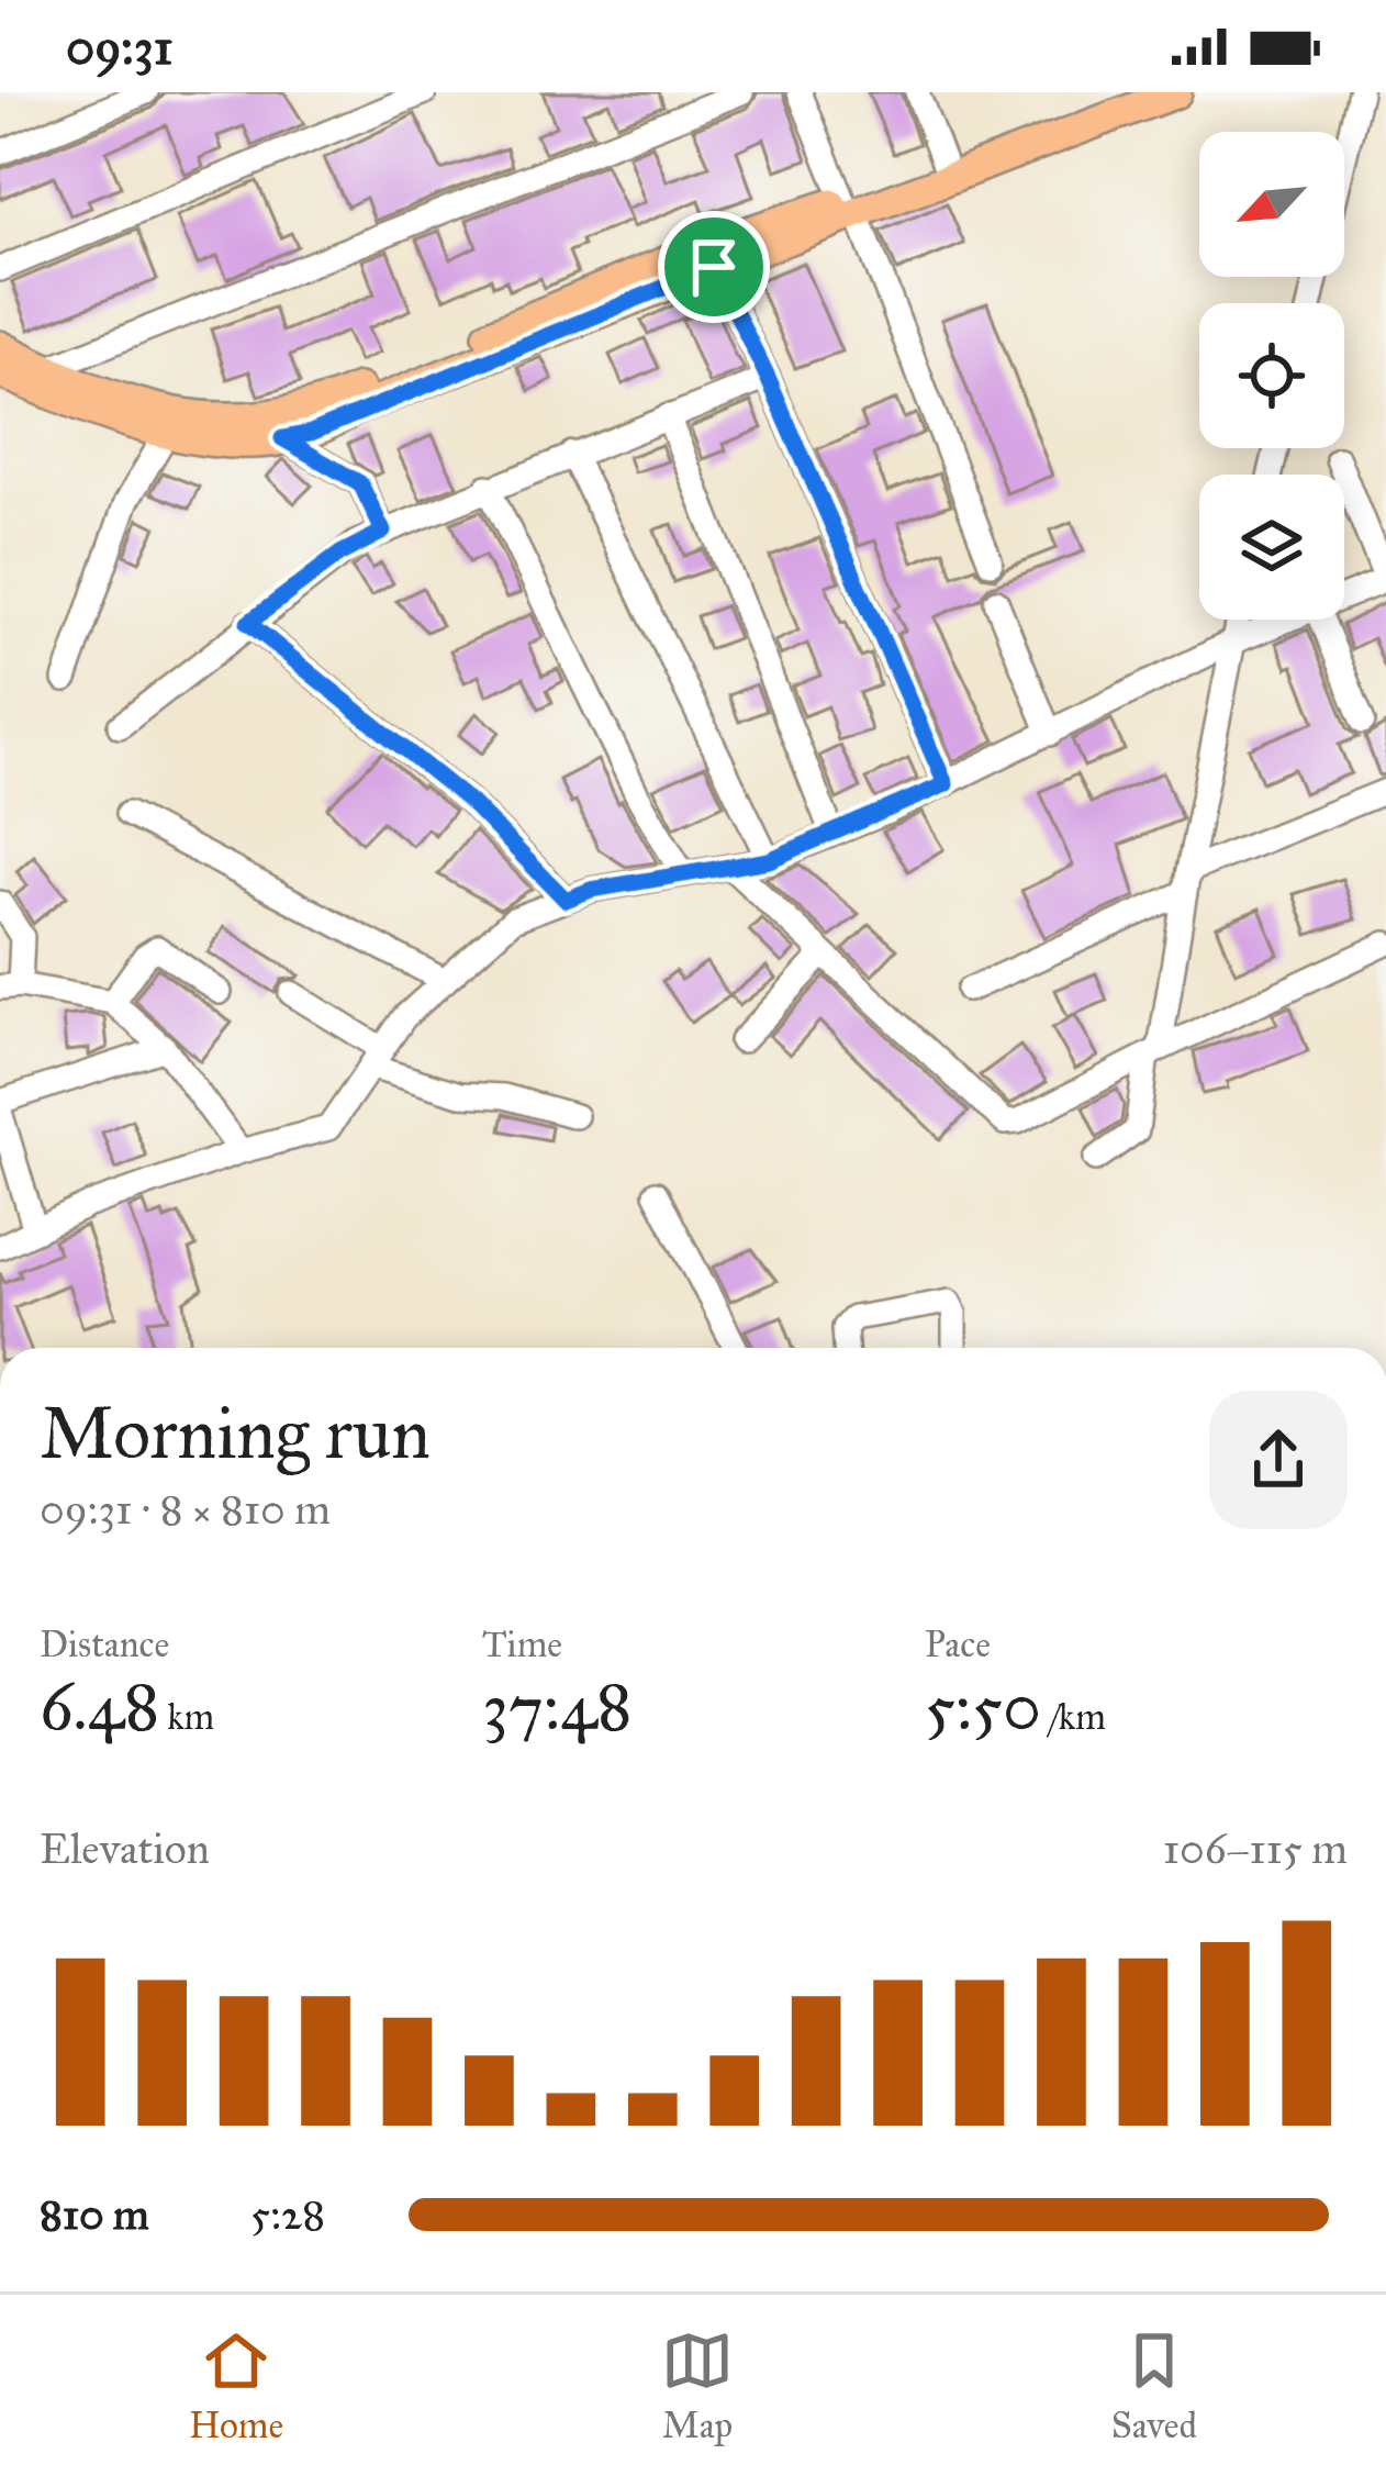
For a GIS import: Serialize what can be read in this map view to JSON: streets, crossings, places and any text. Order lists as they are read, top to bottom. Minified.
{"north":"bottom left","page":{"status":"09:31","heading":["Morning run","09:31 · 8 × 810 m"],"stats":[["Distance","6.48 km"],["Time","37:48"],["Pace","5:50 /km"]],"chart":["Elevation","106–115 m"],"list":[{"name":"810 m","note":"5:28"}],"tabs":["Home","Map","Saved"]}}
